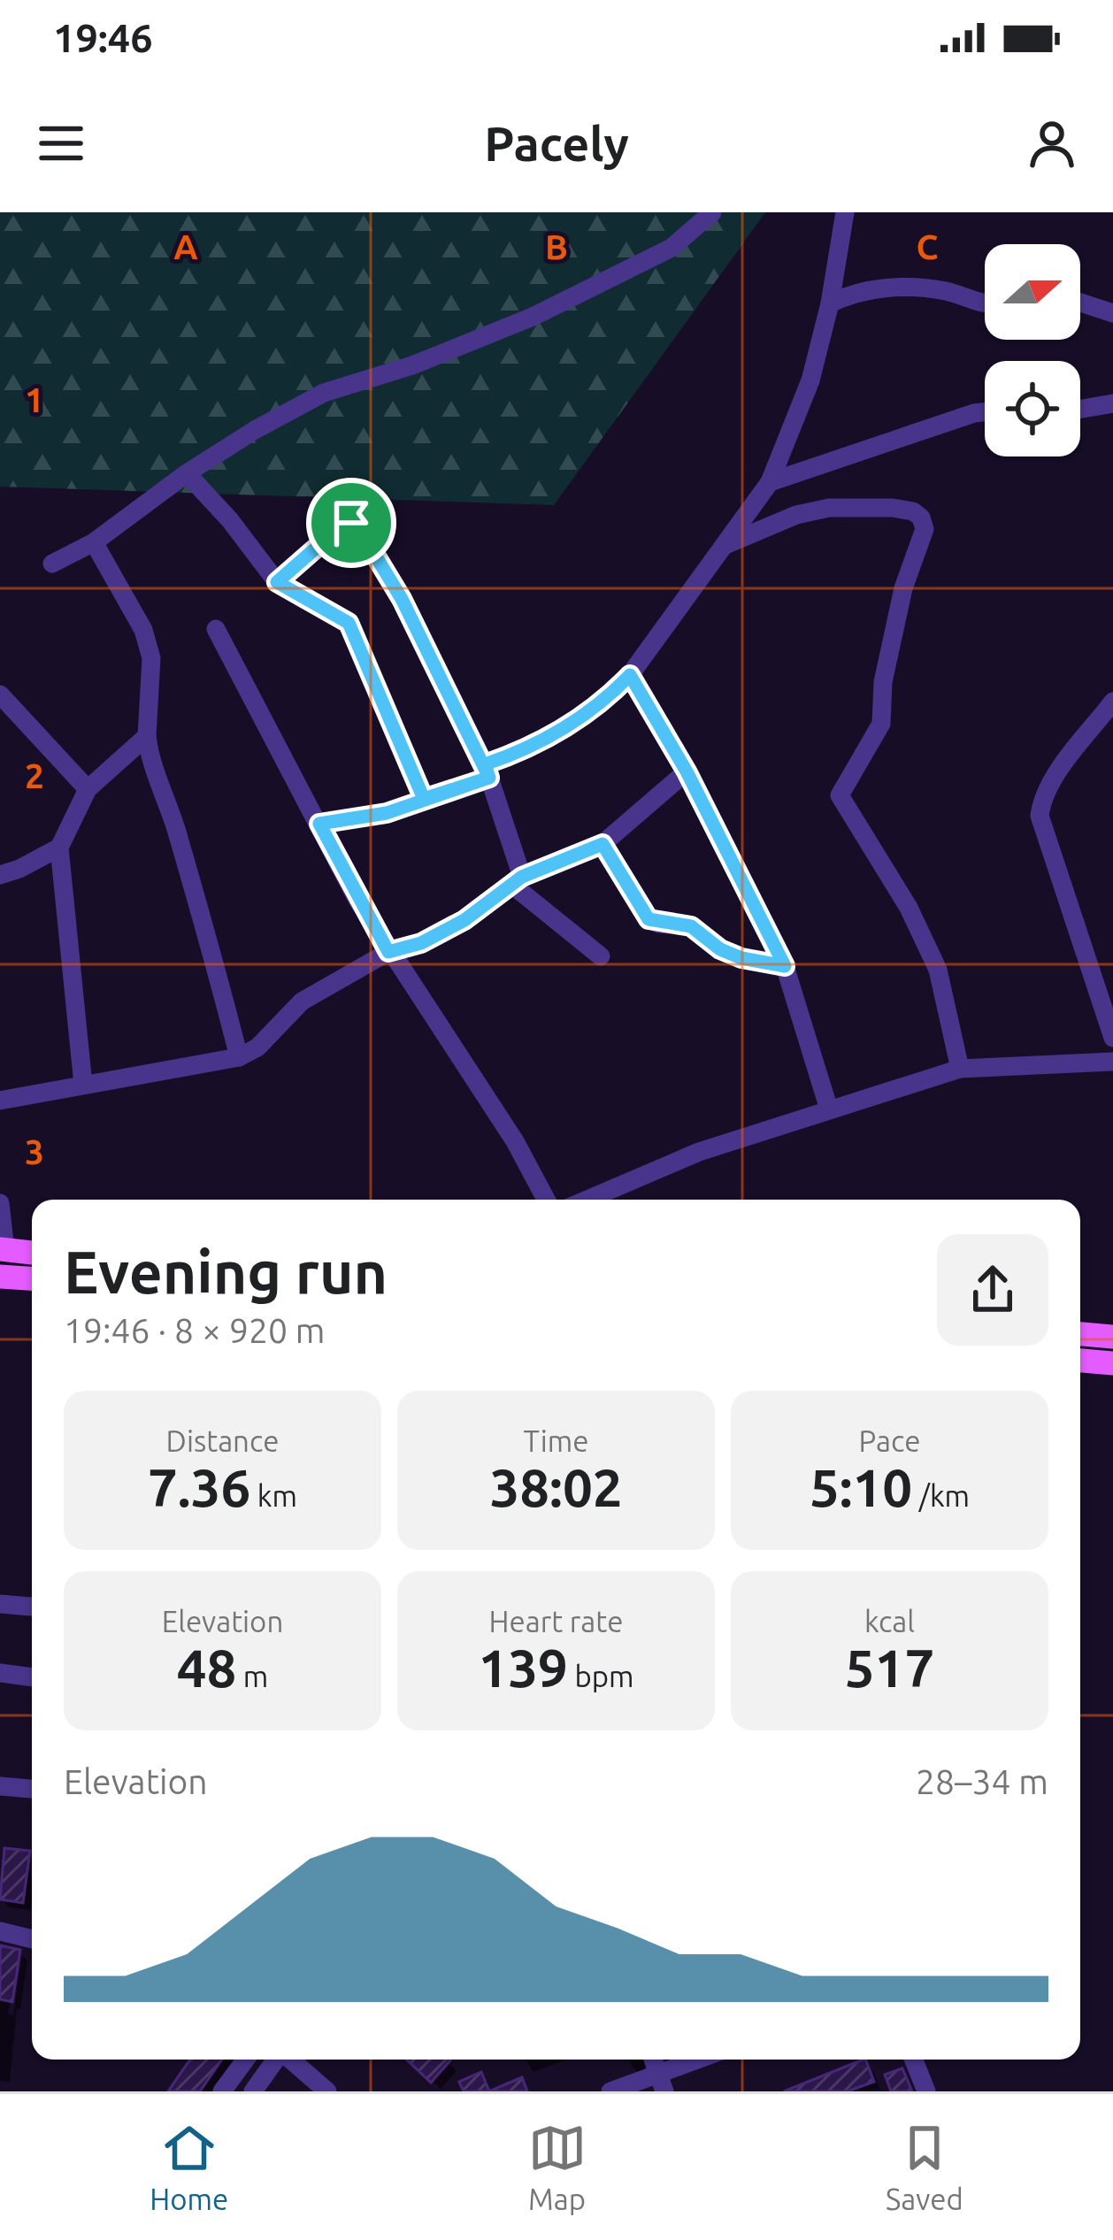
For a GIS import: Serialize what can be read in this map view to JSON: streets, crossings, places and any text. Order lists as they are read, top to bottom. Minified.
{"north":"right","page":{"status":"19:46","header":"Pacely","heading":["Evening run","19:46 · 8 × 920 m"],"stats":[["Distance","7.36 km"],["Time","38:02"],["Pace","5:10 /km"],["Elevation","48 m"],["Heart rate","139 bpm"],["kcal","517"]],"chart":["Elevation","28–34 m"],"tabs":["Home","Map","Saved"]},"grid":{"columns":["A","B","C"],"rows":["1","2","3"]}}
